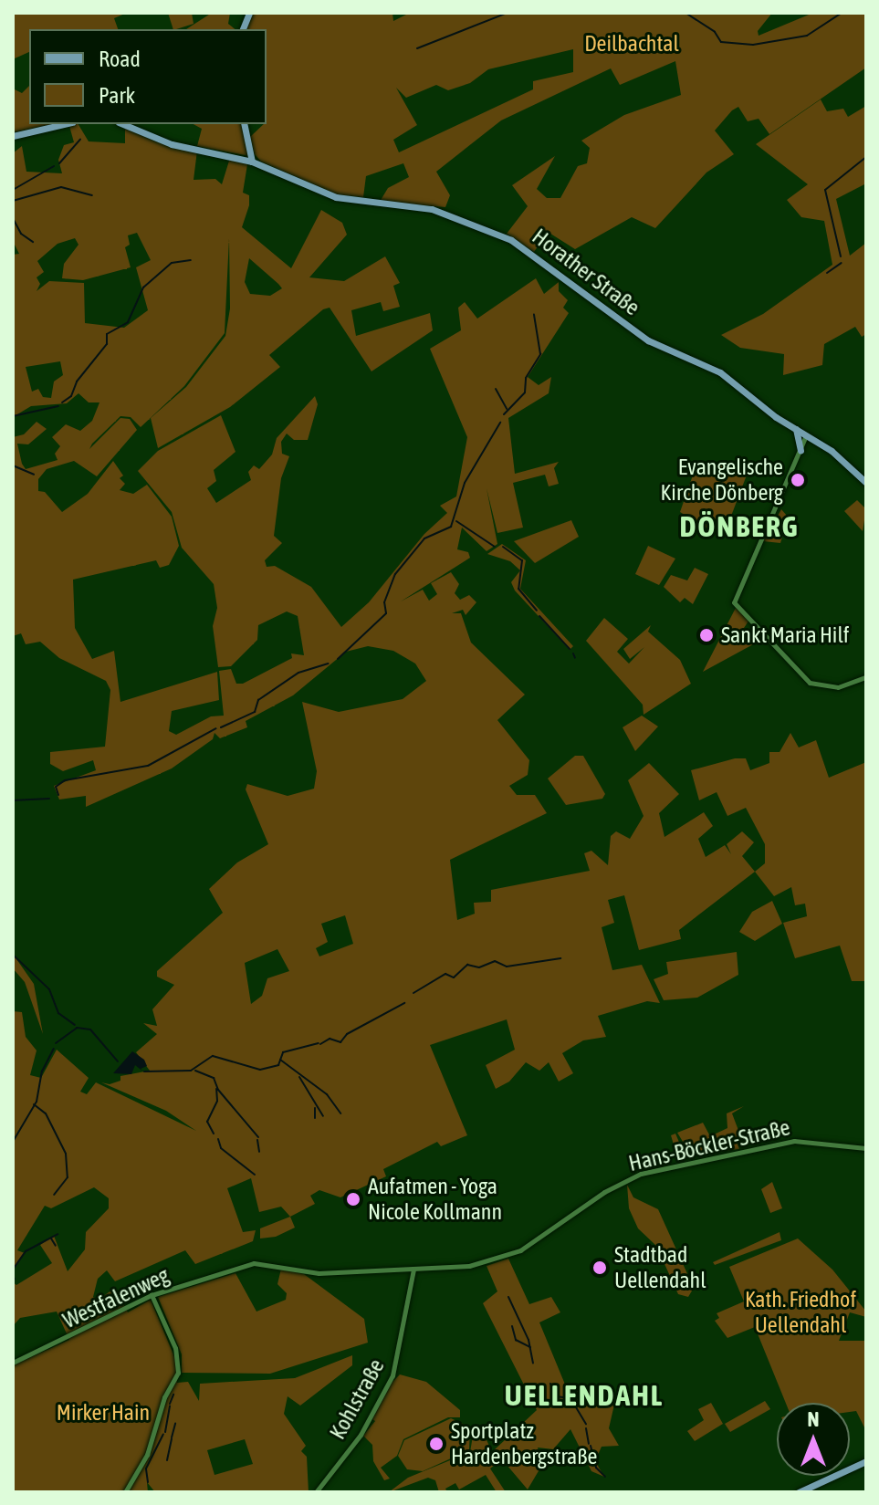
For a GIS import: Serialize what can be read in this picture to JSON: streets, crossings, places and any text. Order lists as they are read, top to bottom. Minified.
{"streets":{"main road":["Horather Straße"],"street":["Hans-Böckler-Straße","Westfalenweg","Kohlstraße"]},"crossings":[["Hans-Böckler-Straße","Westfalenweg"],["Hans-Böckler-Straße","Kohlstraße"]],"districts":["DÖNBERG","UELLENDAHL"],"parks":["Deilbachtal","Kath. Friedhof Uellendahl","Mirker Hain"],"places":["Evangelische Kirche Dönberg","Sankt Maria Hilf","Aufatmen - Yoga Nicole Kollmann","Stadtbad Uellendahl","Sportplatz Hardenbergstraße"],"legend":["Road","Park"],"north":"top"}
